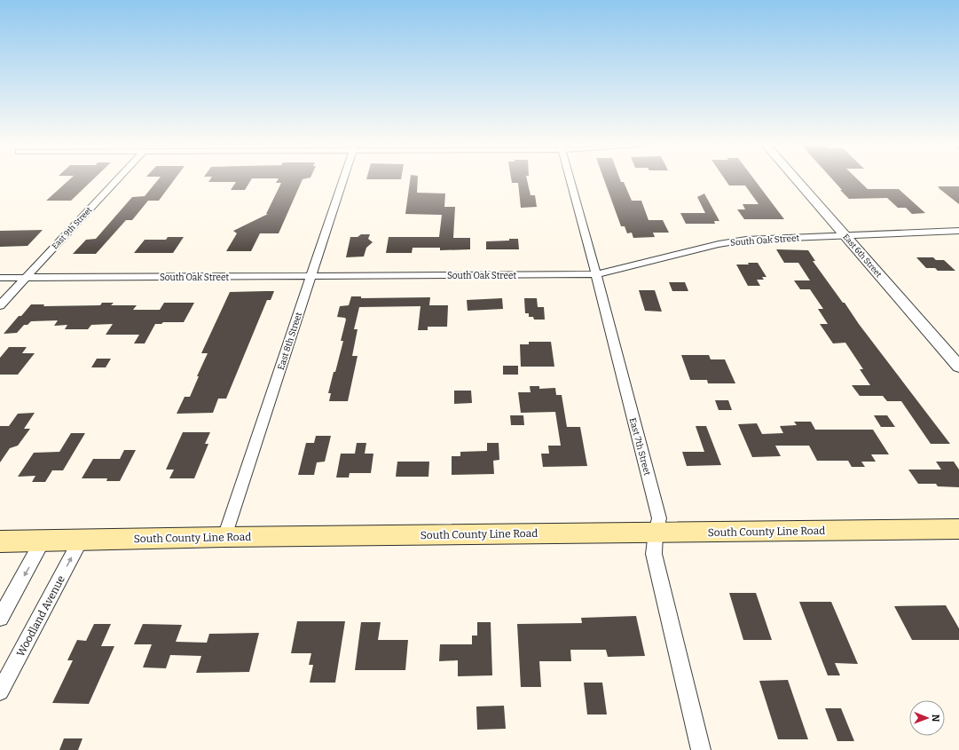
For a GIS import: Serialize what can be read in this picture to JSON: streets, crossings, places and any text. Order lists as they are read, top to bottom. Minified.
{"streets":{"main road":["South County Line Road"],"street":["East 9th Street","South Oak Street","East 6th Street","East 8th Street","East 7th Street","Woodland Avenue"]},"crossings":[["East 9th Street","South Oak Street"],["South Oak Street","East 6th Street"],["South Oak Street","East 8th Street"],["South Oak Street","East 7th Street"],["East 8th Street","South County Line Road"],["East 7th Street","South County Line Road"],["South County Line Road","Woodland Avenue"]],"north":"right"}
